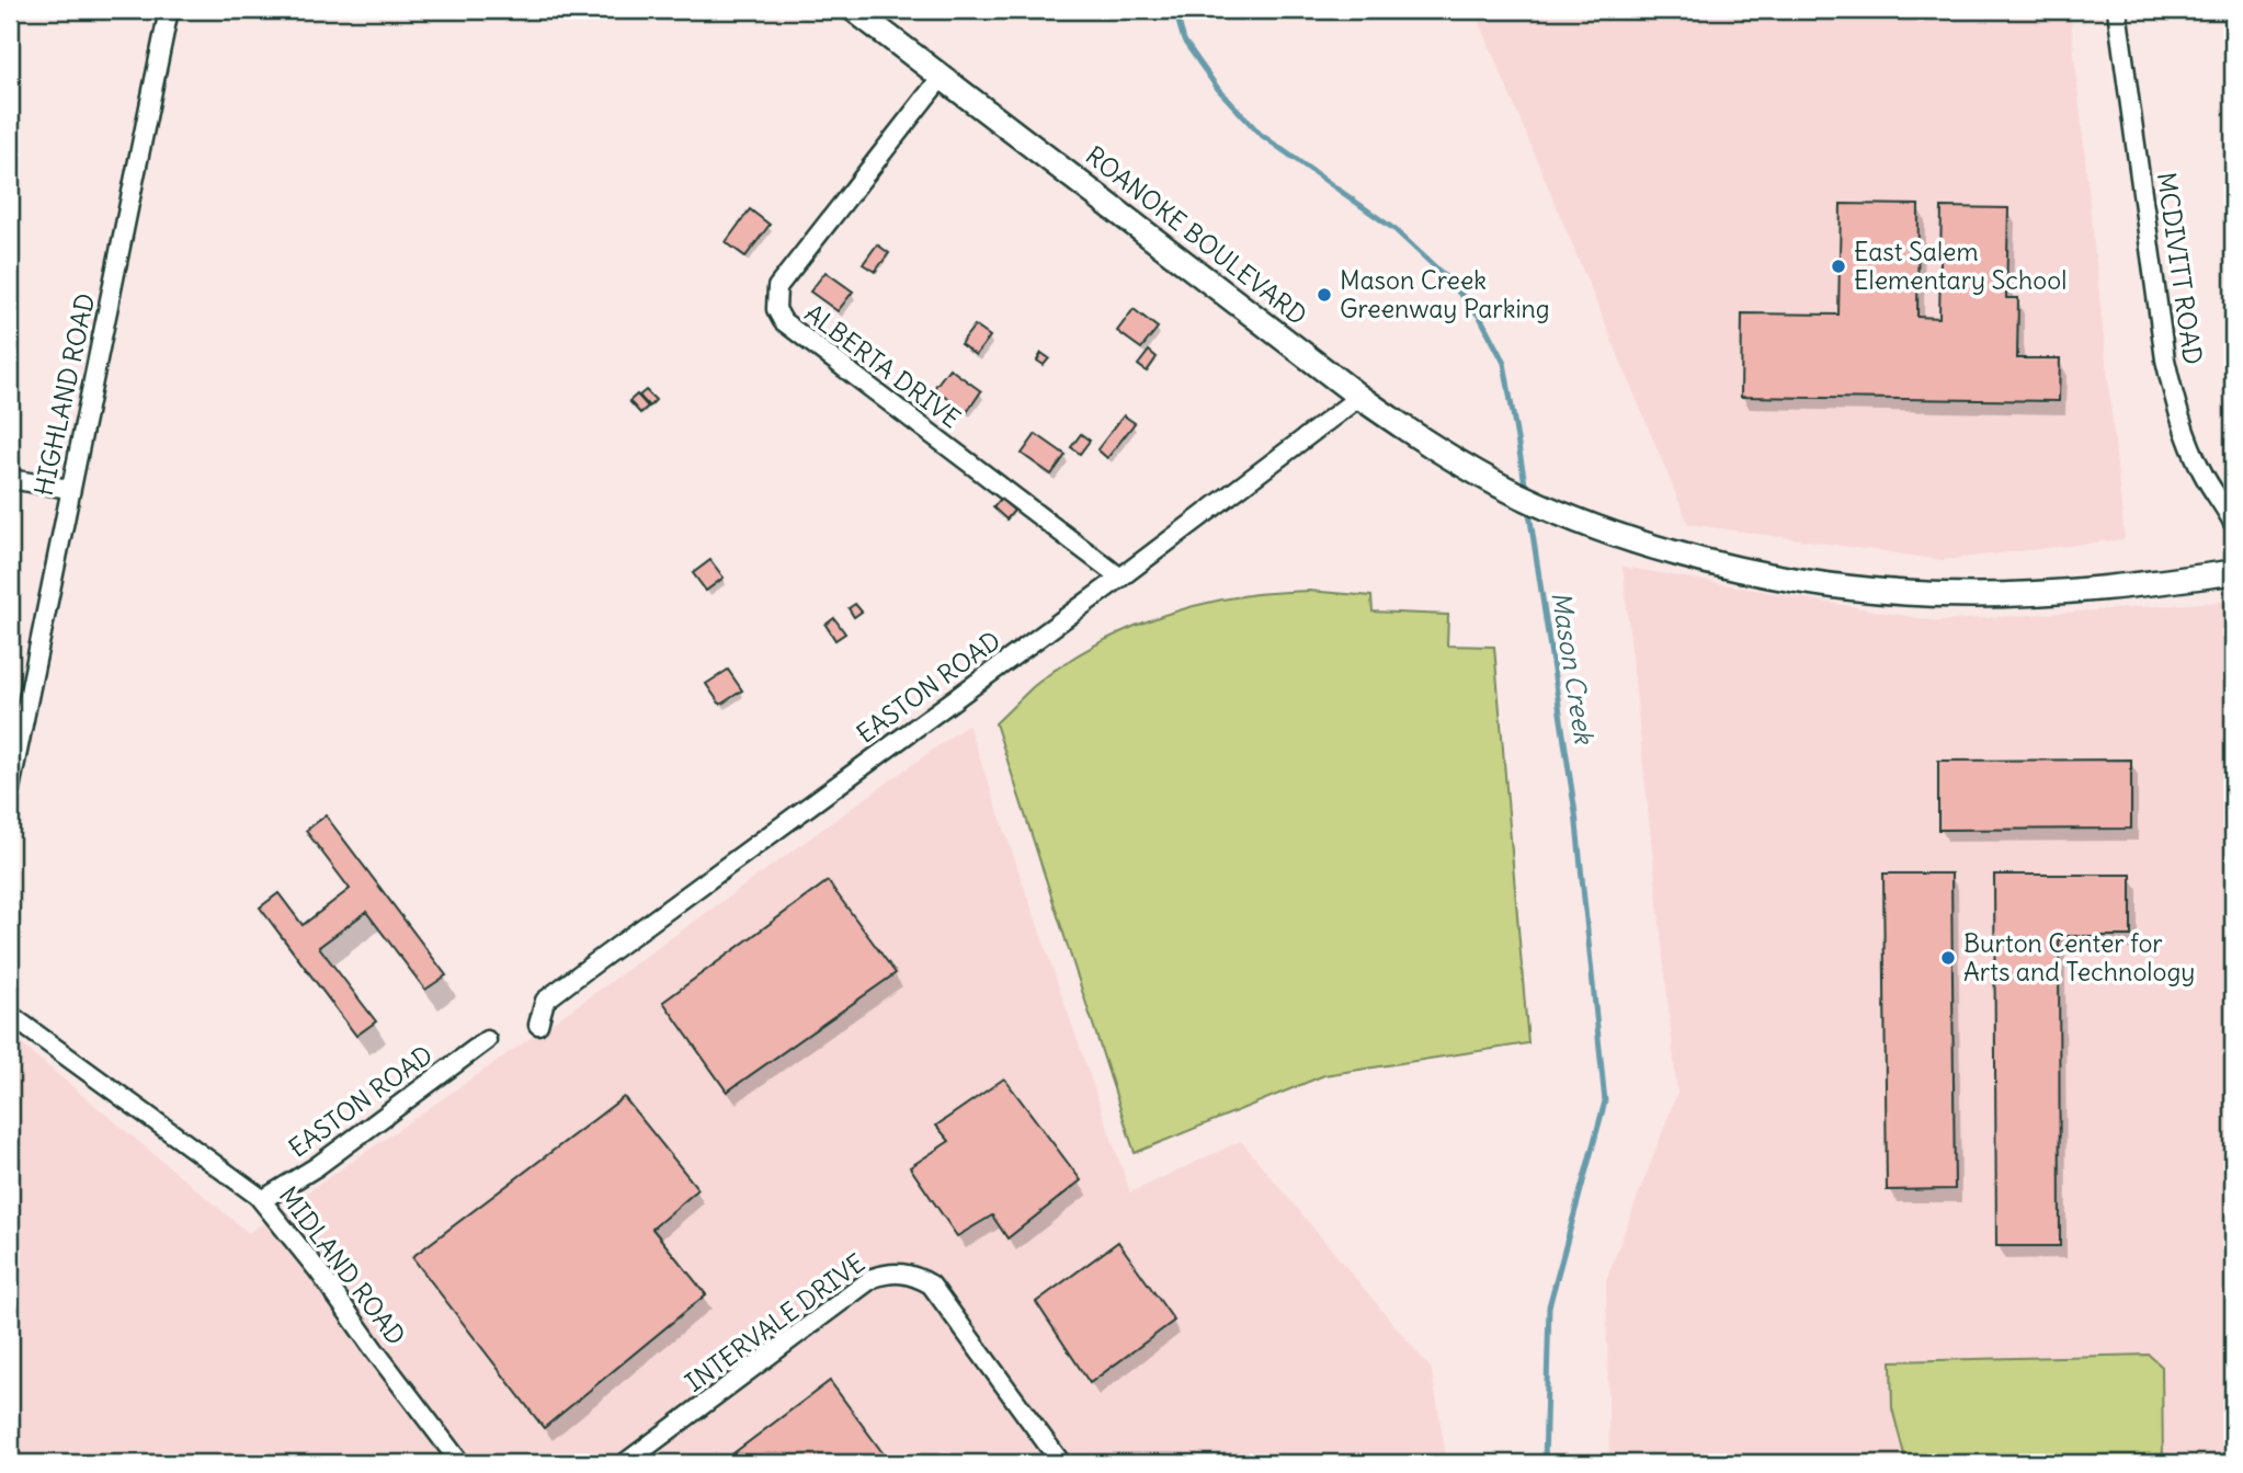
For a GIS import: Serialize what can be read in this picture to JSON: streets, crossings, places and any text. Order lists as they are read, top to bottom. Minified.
{"streets":{"main road":["ROANOKE BOULEVARD"],"street":["MCDIVITT ROAD","ALBERTA DRIVE","HIGHLAND ROAD","EASTON ROAD","MIDLAND ROAD","INTERVALE DRIVE"]},"crossings":[["ROANOKE BOULEVARD","ALBERTA DRIVE"],["ROANOKE BOULEVARD","EASTON ROAD"],["ALBERTA DRIVE","EASTON ROAD"],["EASTON ROAD","MIDLAND ROAD"]],"water":["Mason Creek"],"places":["East Salem Elementary School","Mason Creek Greenway Parking","Burton Center for Arts and Technology"]}
